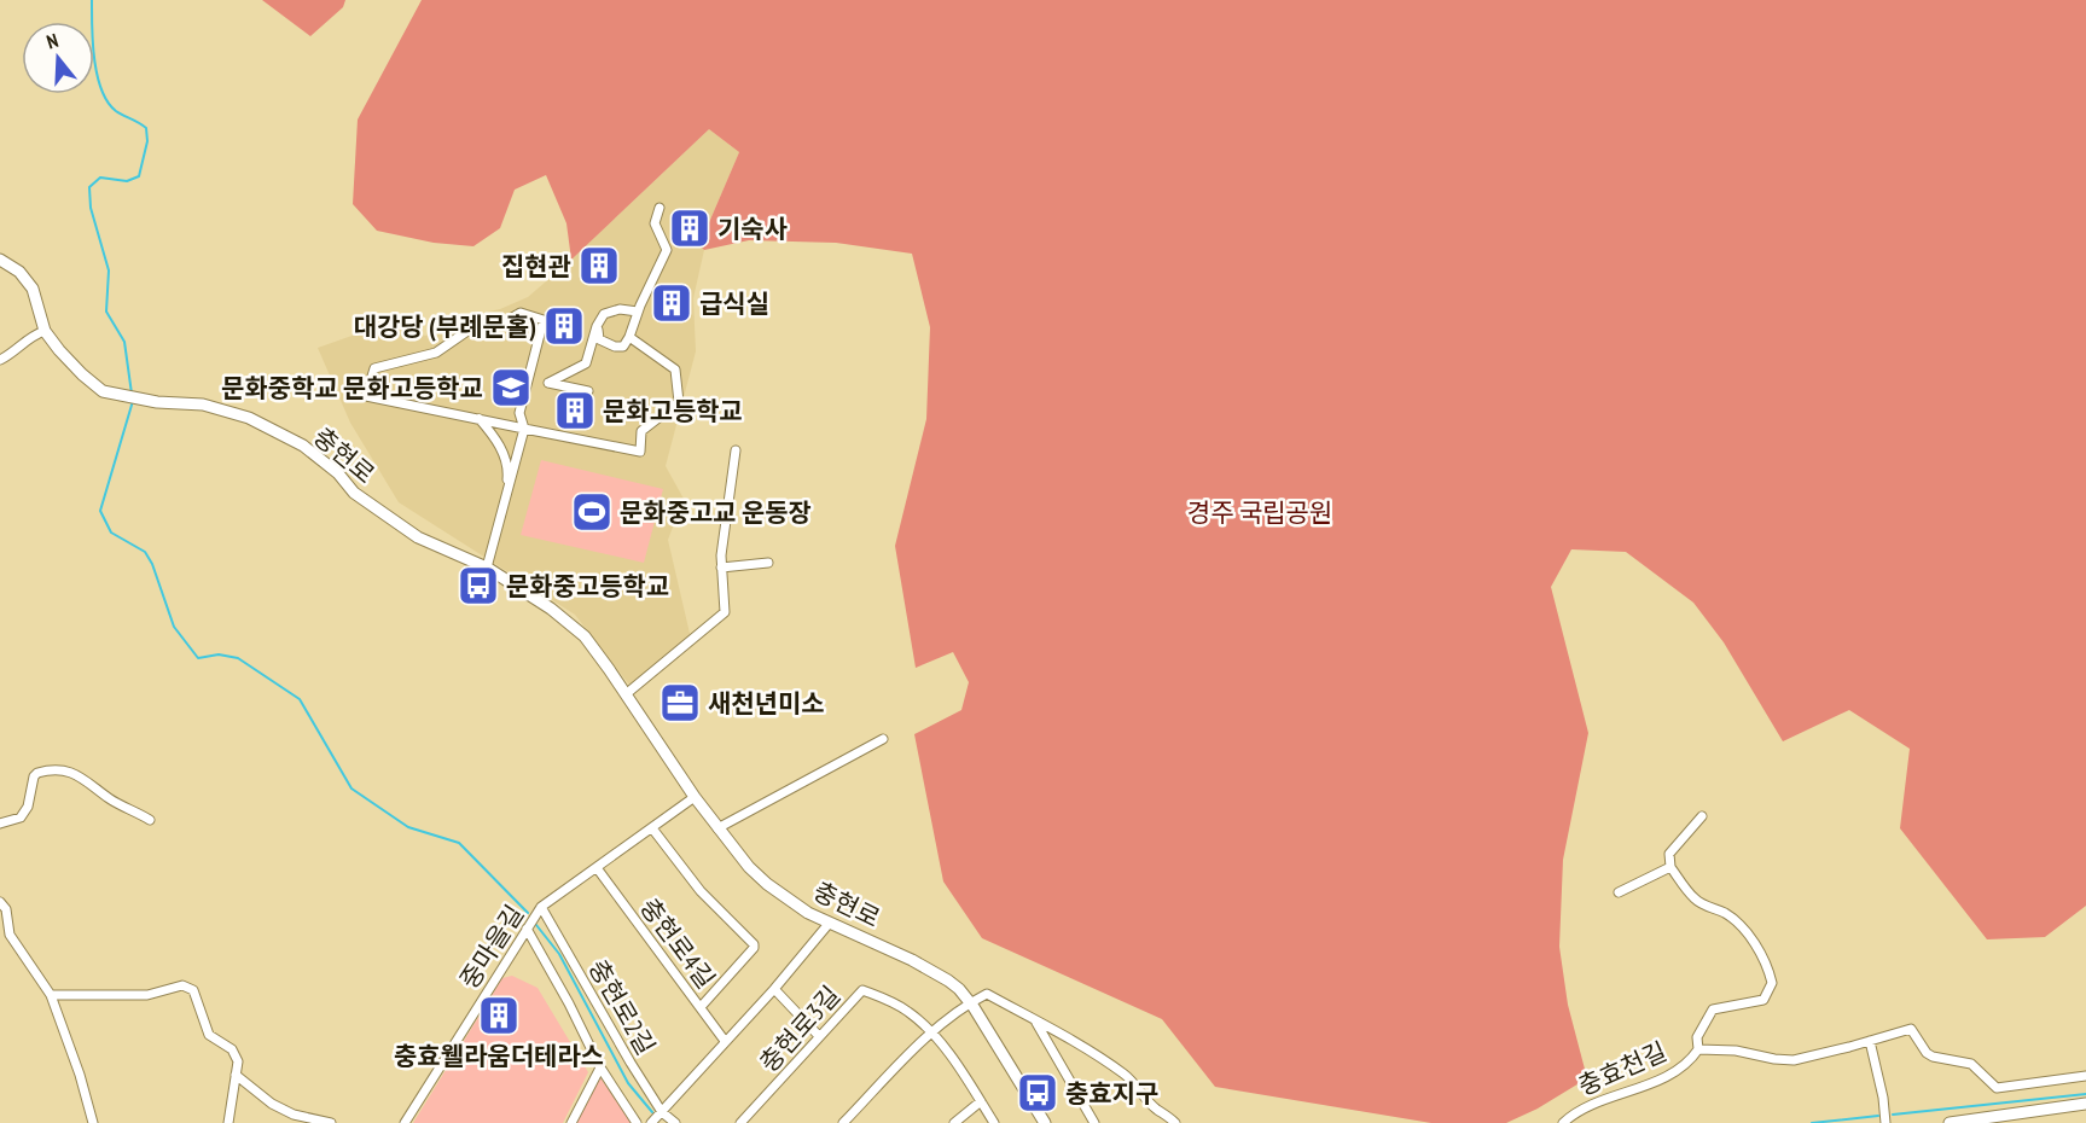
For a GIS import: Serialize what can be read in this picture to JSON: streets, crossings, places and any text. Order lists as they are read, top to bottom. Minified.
{"streets":{"street":["충현로","충현로4길","중마을길","충현로2길","충현로3길","충효천길"]},"crossings":[["충현로","중마을길"],["충현로4길","중마을길"],["중마을길","충현로2길"]],"parks":["경주 국립공원"],"places":{"building":["기숙사","집현관","급식실","대강당 (부례문홀)","문화고등학교","충효웰라움더테라스"],"school or university":["문화중학교 문화고등학교"],"sports":["문화중고교 운동장"],"bus stop":["문화중고등학교","충효지구"],"office":["새천년미소"]},"north":"top"}
